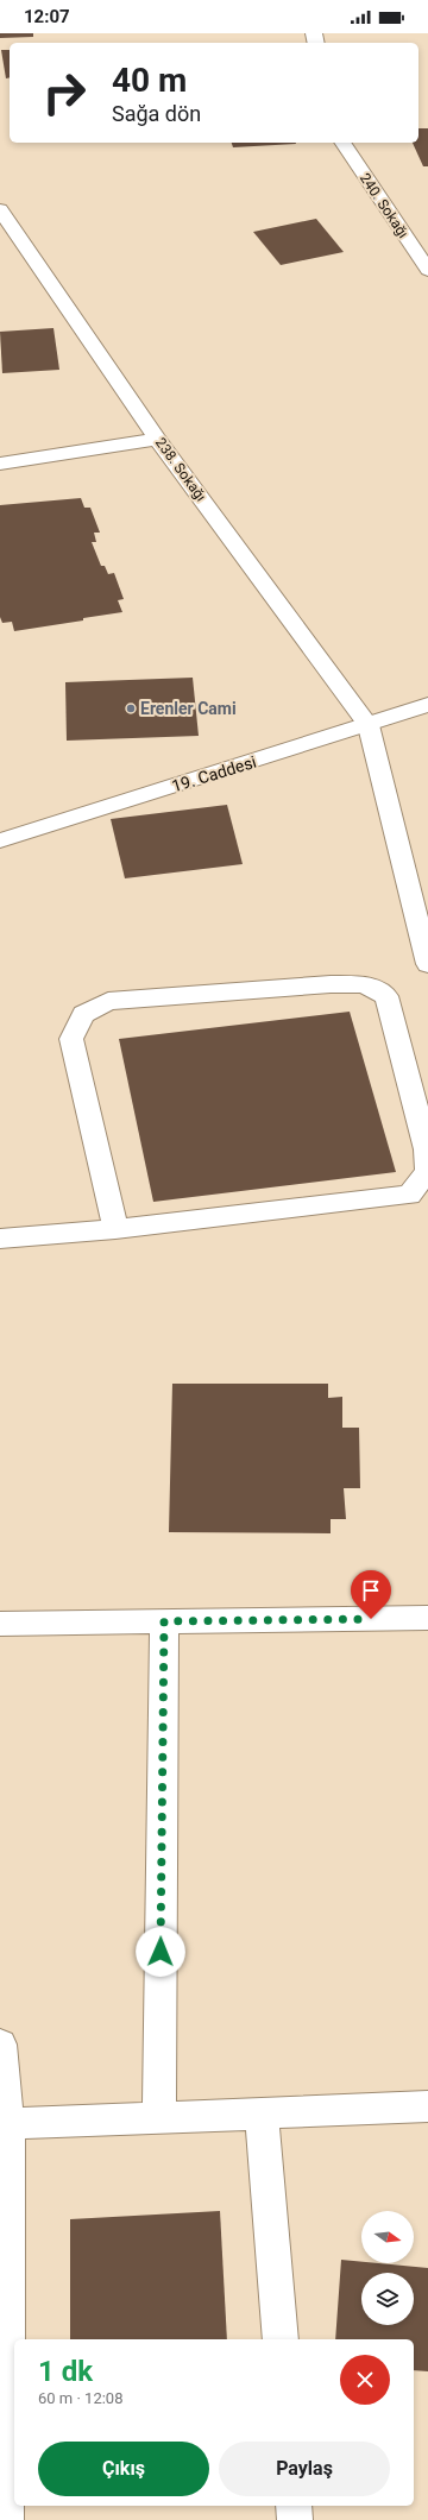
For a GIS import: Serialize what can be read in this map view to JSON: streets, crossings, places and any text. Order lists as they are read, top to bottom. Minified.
{"streets":{"street":["240. Sokağı","238. Sokağı","19. Caddesi"]},"crossings":[["238. Sokağı","19. Caddesi"]],"places":["Erenler Cami"],"north":"right","page":{"status":"12:07","turn":["40 m","Sağa dön"],"heading":["1 dk","60 m · 12:08"],"buttons":["Çıkış","Paylaş"]}}
